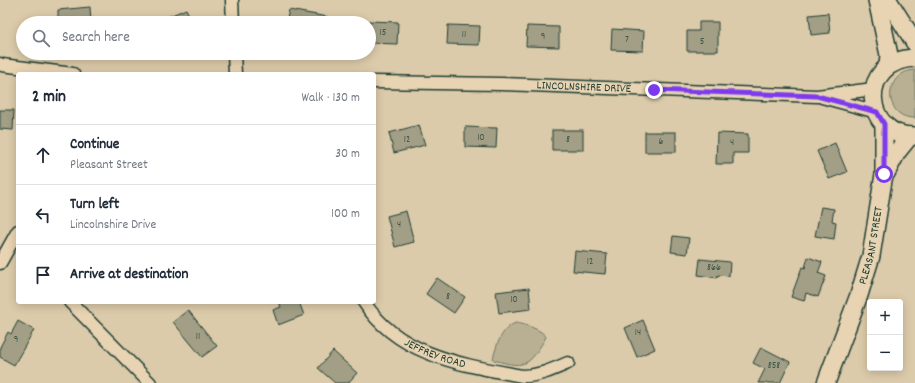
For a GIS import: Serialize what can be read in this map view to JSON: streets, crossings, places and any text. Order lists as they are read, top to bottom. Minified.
{"streets":{"main road":["PLEASANT STREET"],"street":["LINCOLNSHIRE DRIVE","JEFFREY ROAD"]},"crossings":[["LINCOLNSHIRE DRIVE","PLEASANT STREET"]],"house_numbers":["15","11","9","7","5","10","12","8","6","4","4","12","866","8","10","14","11","9","858"],"page":{"search":"Search here","heading":["2 min","Walk · 130 m"],"list":[["Continue","Pleasant Street","30 m"],["Turn left","Lincolnshire Drive","100 m"],"Arrive at destination"],"map_buttons":["+","−"]}}
